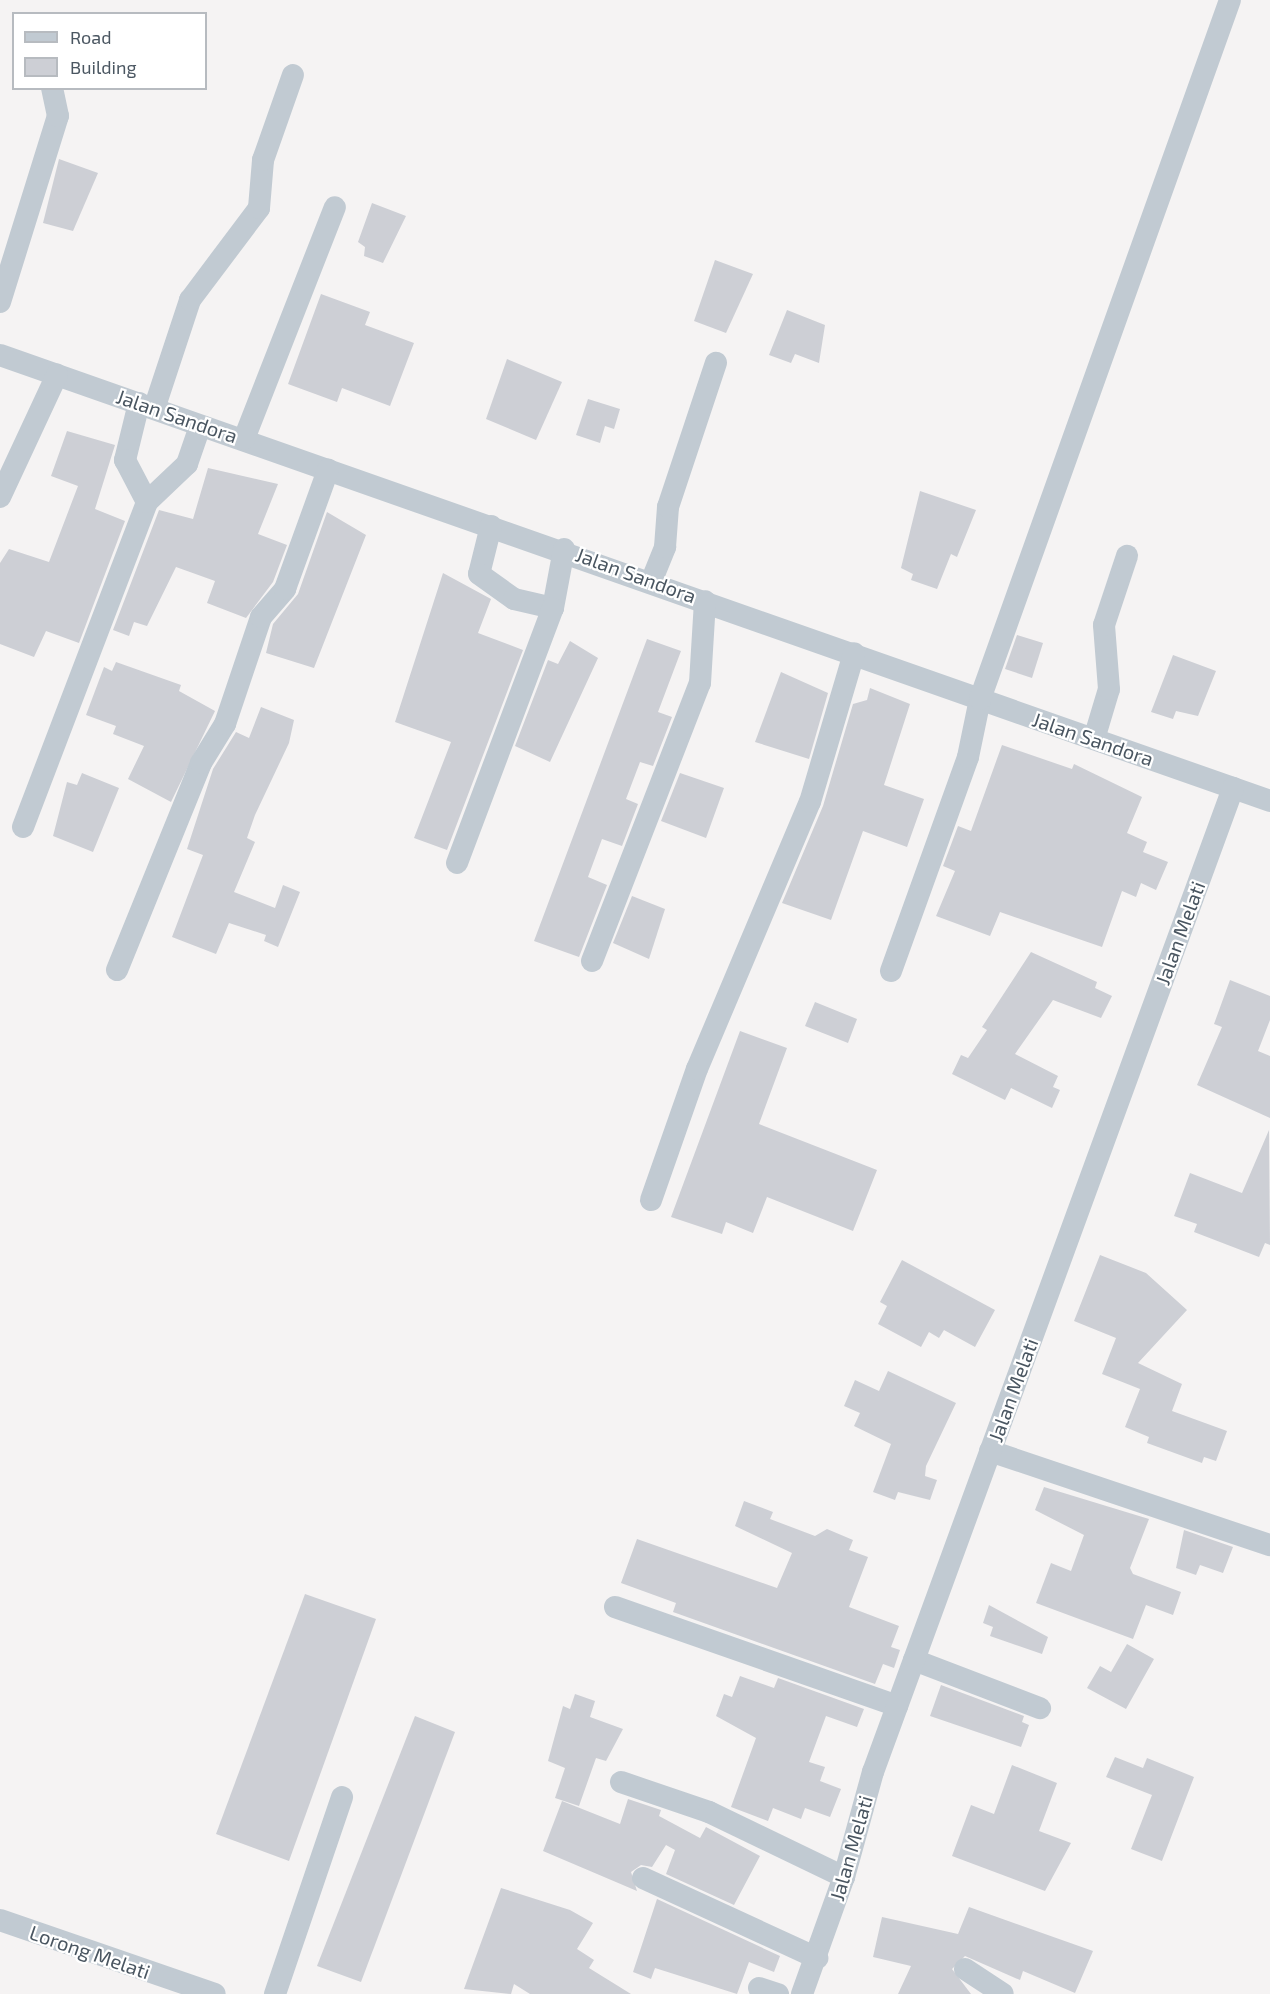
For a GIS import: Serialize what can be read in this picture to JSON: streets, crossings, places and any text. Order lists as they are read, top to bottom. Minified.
{"streets":{"street":["Jalan Sandora","Jalan Melati","Lorong Melati"]},"crossings":[["Jalan Sandora","Jalan Melati"]],"legend":["Road","Building"]}
